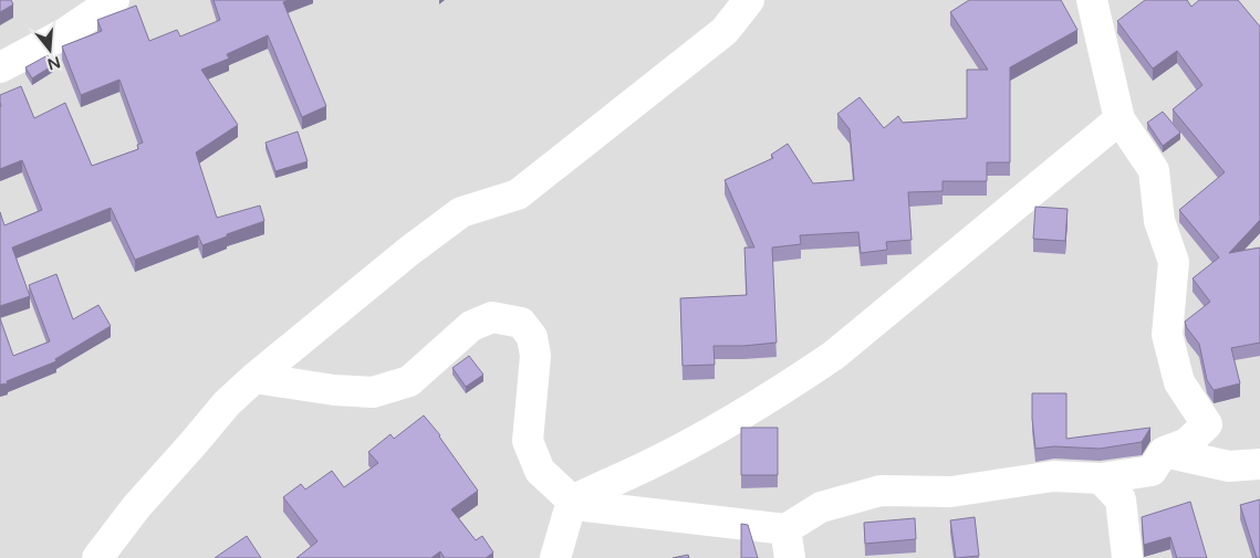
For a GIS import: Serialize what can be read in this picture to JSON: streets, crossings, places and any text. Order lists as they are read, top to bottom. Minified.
{"north":"bottom"}
